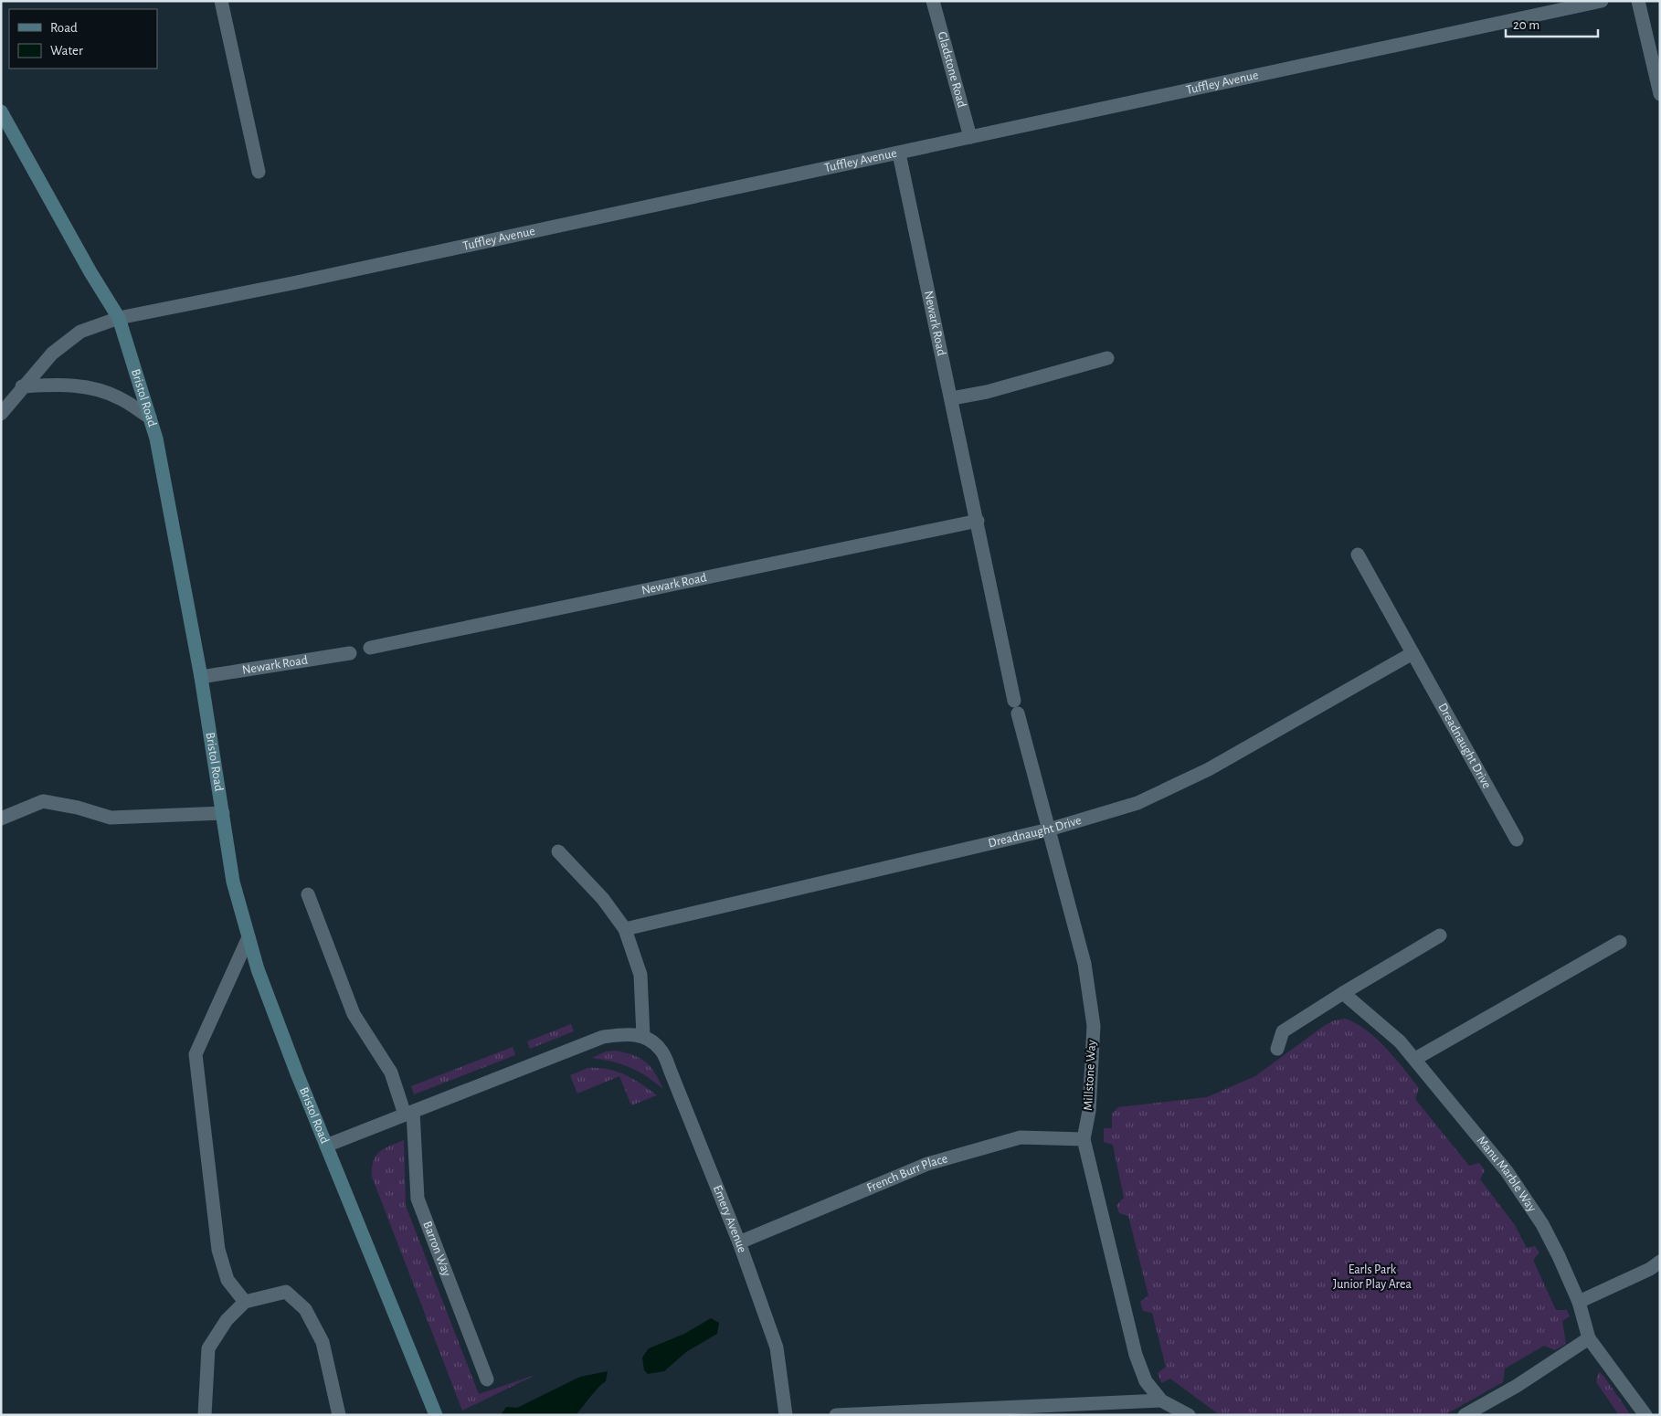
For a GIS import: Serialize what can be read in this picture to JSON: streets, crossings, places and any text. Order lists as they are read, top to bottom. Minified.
{"streets":{"street":["Gladstone Road","Tuffley Avenue","Newark Road","Bristol Road","Dreadnaught Drive","Millstone Way","French Burr Place","Manu Marble Way","Emery Avenue","Barron Way"]},"crossings":[["Gladstone Road","Tuffley Avenue"],["Tuffley Avenue","Newark Road"],["Tuffley Avenue","Bristol Road"],["Newark Road","Bristol Road"],["Newark Road","Millstone Way"],["Dreadnaught Drive","Millstone Way"],["Millstone Way","French Burr Place"],["French Burr Place","Emery Avenue"]],"parks":["Earls Park Junior Play Area"],"legend":["Road","Water"],"scale_bar":"20 m"}
